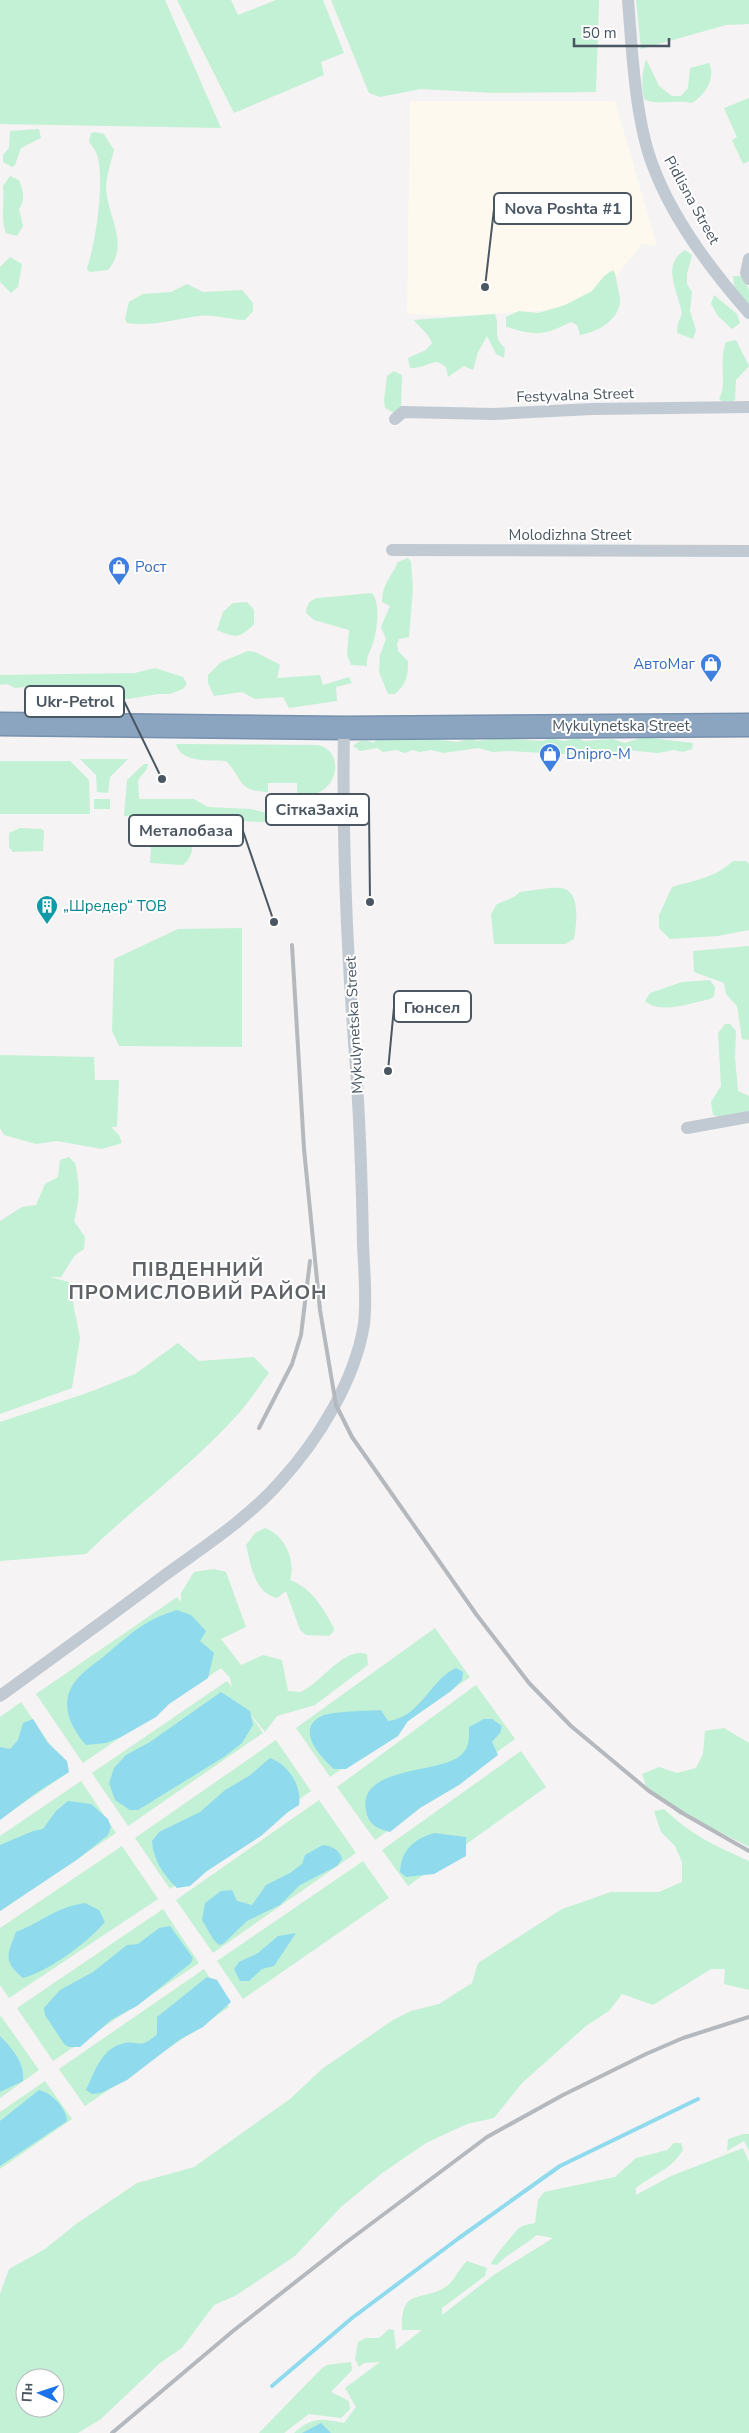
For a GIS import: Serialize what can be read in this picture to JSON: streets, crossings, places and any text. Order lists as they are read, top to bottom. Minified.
{"streets":{"highway":["Mykulynetska Street"],"street":["Pidlisna Street","Festyvalna Street","Molodizhna Street"]},"districts":["ПІВДЕННИЙ ПРОМИСЛОВИЙ РАЙОН"],"places":{"other":["Nova Poshta #1","Ukr-Petrol","СіткаЗахід","Металобаза","Гюнсел"],"shop":["Рост","АвтоМаг","Dnipro-M"],"building":["„Шредер“ ТОВ"]},"scale_bar":"50 m","north":"left"}
